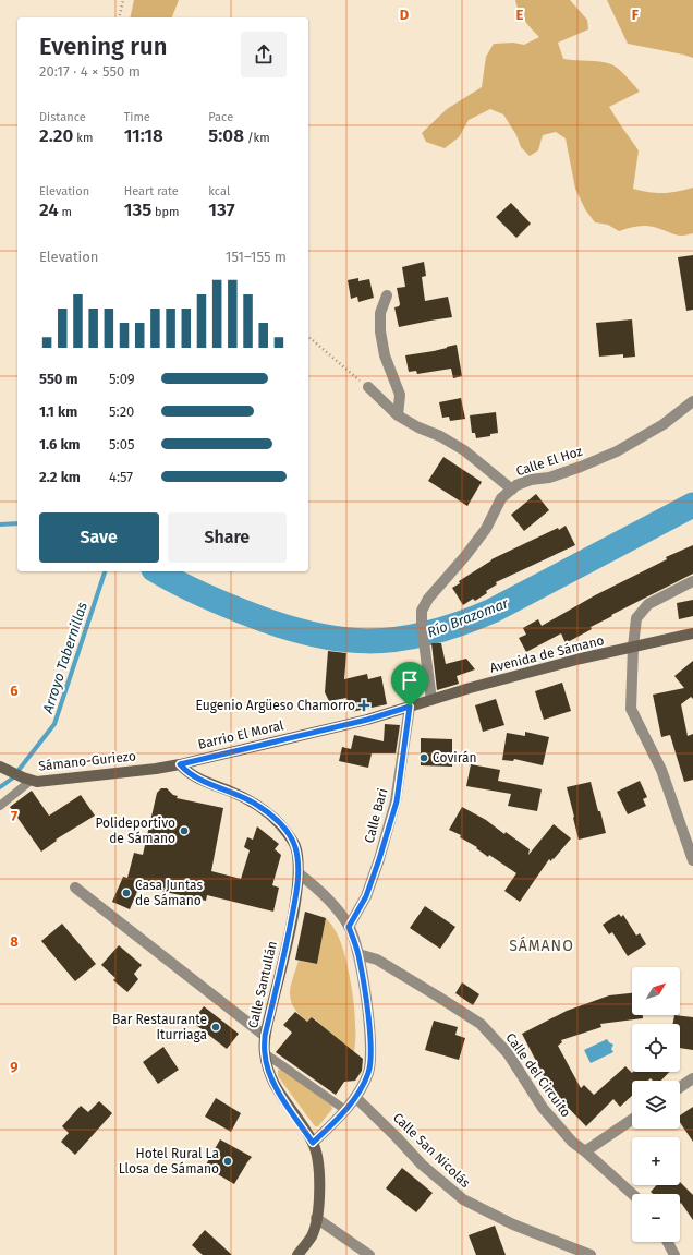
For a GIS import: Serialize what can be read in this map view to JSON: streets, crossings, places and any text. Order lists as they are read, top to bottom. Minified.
{"streets":{"street":["Calle El Hoz","Avenida de Sámano","Barrio El Moral","Sámano-Guriezo","Calle Bari","Calle Santullán","Calle del Circuito","Calle San Nicolás"]},"crossings":[["Calle El Hoz","Avenida de Sámano"],["Avenida de Sámano","Barrio El Moral"],["Avenida de Sámano","Calle Bari"],["Barrio El Moral","Sámano-Guriezo"],["Barrio El Moral","Calle Bari"],["Barrio El Moral","Calle Santullán"],["Sámano-Guriezo","Calle Santullán"]],"districts":["SÁMANO"],"water":["Río Brazomar","Arroyo Tabernillas"],"places":{"health":["Eugenio Argüeso Chamorro"],"other":["Covirán","Polideportivo de Sámano","Casa Juntas de Sámano","Bar Restaurante Iturriaga","Hotel Rural La Llosa de Sámano"]},"north":"top right","page":{"heading":["Evening run","20:17 · 4 × 550 m"],"stats":[["Distance","2.20 km"],["Time","11:18"],["Pace","5:08 /km"],["Elevation","24 m"],["Heart rate","135 bpm"],["kcal","137"]],"chart":["Elevation","151–155 m"],"list":[{"name":"550 m","note":"5:09"},{"name":"1.1 km","note":"5:20"},{"name":"1.6 km","note":"5:05"},{"name":"2.2 km","note":"4:57"}],"buttons":["Save","Share"],"map_buttons":["+","−"]},"grid":{"columns":["D","E","F"],"rows":["6","7","8","9"]}}
